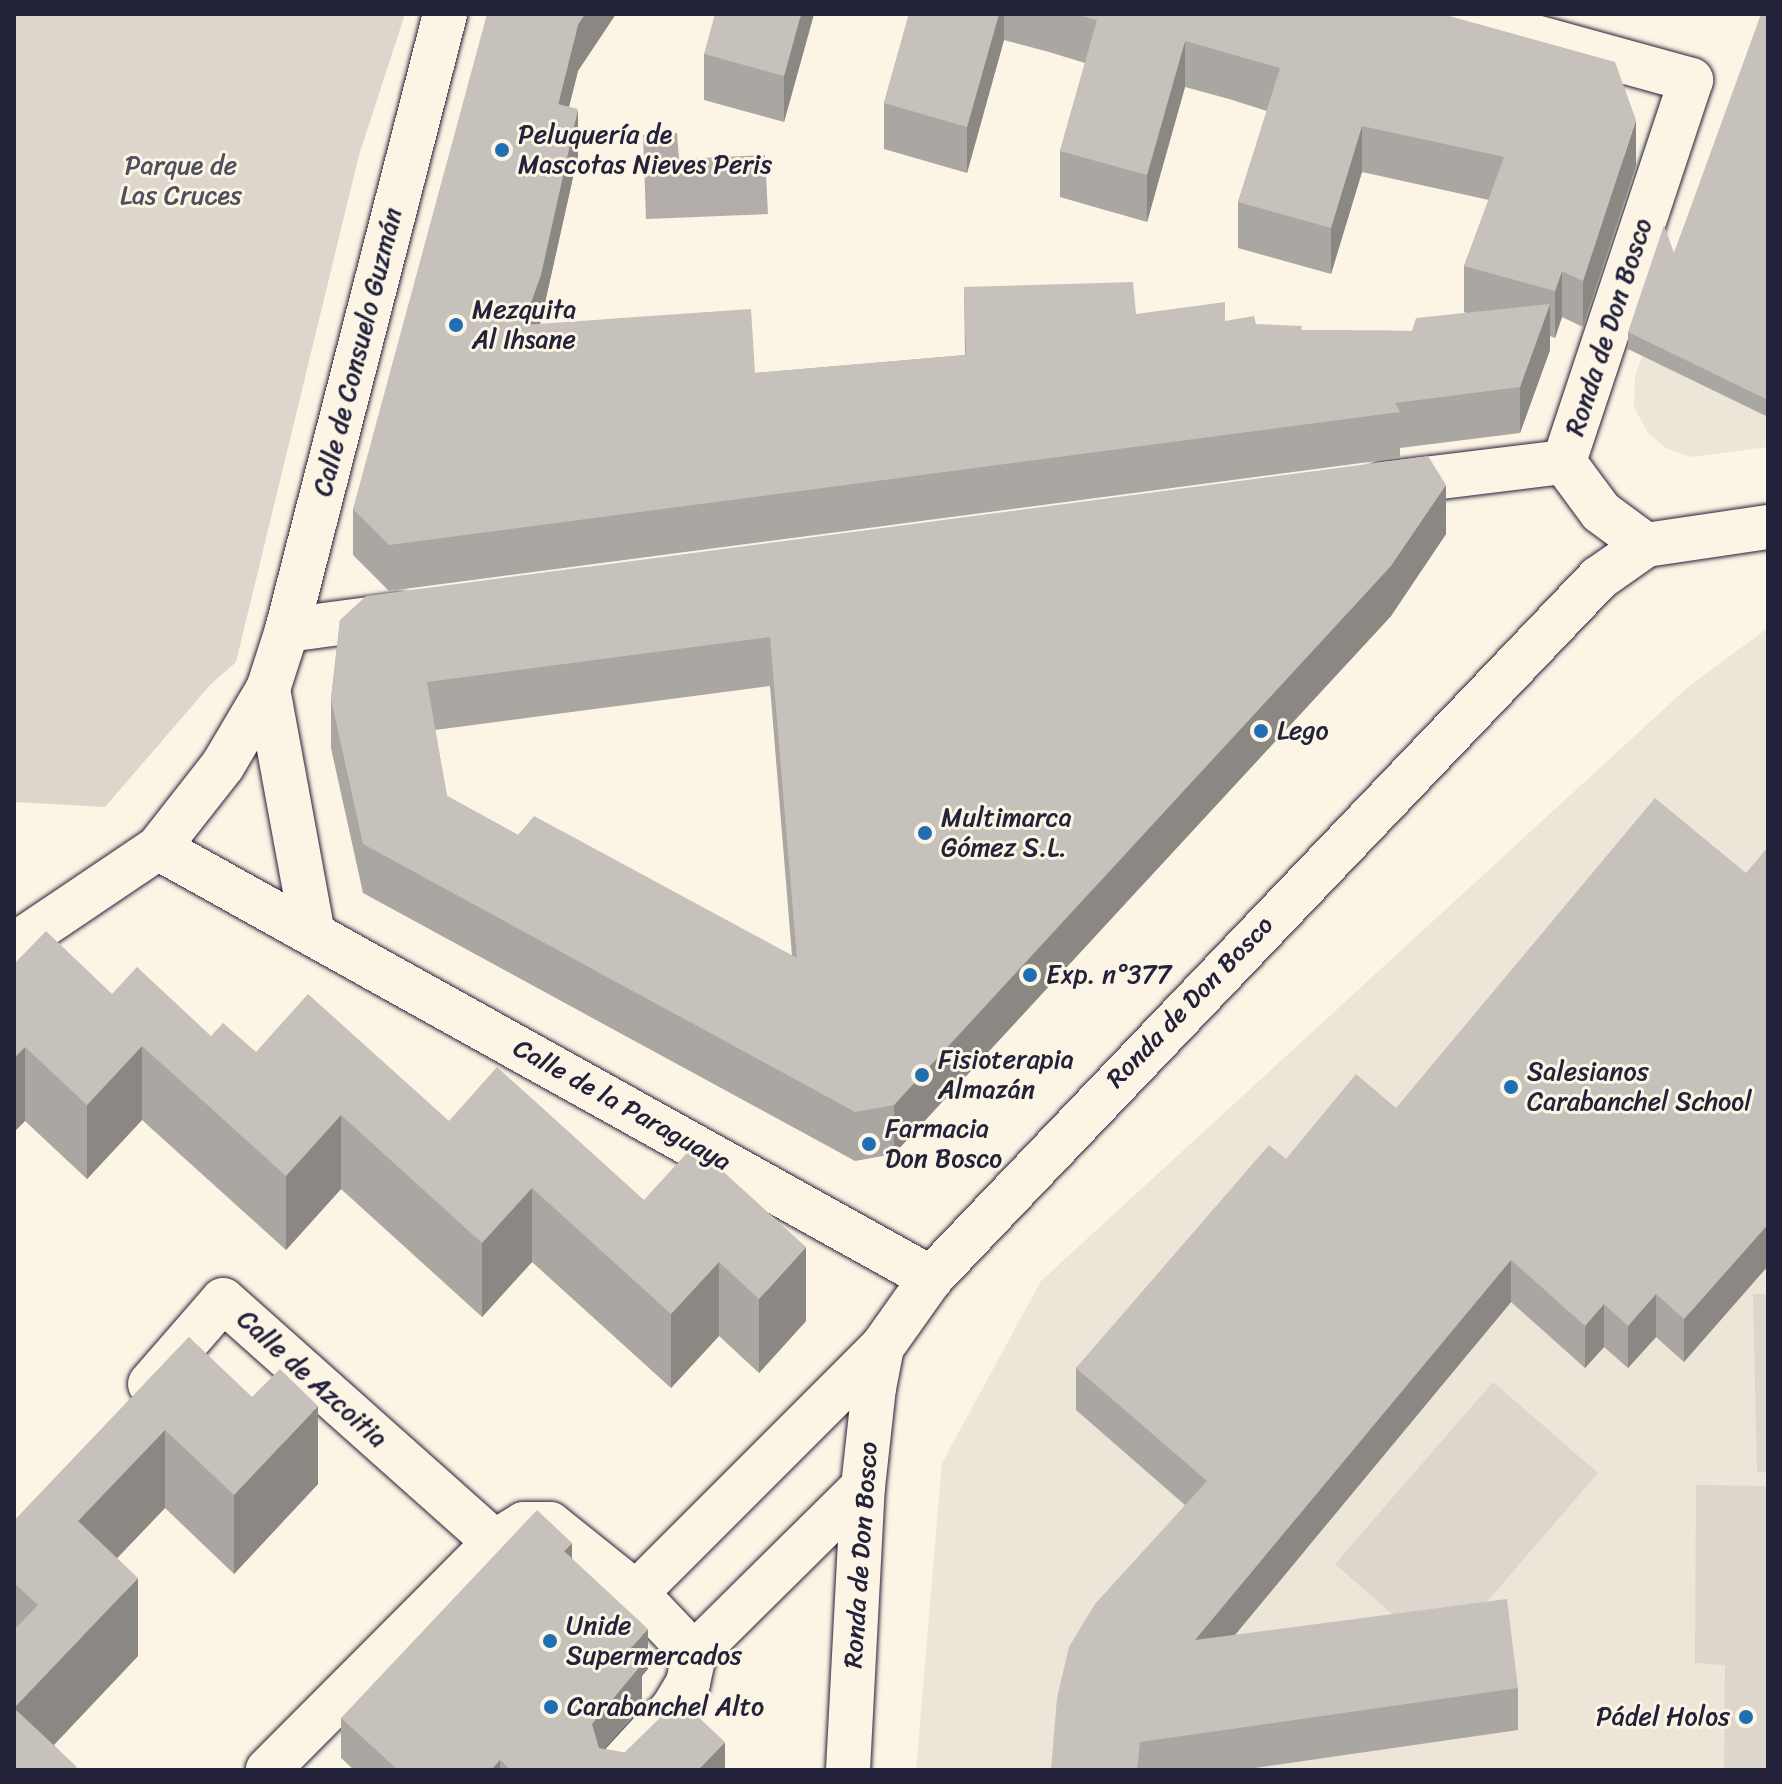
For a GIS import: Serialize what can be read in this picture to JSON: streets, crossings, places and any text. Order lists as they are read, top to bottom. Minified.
{"streets":{"street":["Ronda de Don Bosco","Calle de Consuelo Guzmán","Calle de la Paraguaya","Calle de Azcoitia"]},"crossings":[["Ronda de Don Bosco","Calle de la Paraguaya"],["Calle de Consuelo Guzmán","Calle de la Paraguaya"]],"parks":["Parque de Las Cruces"],"places":["Peluquería de Mascotas Nieves Peris","Mezquita Al Ihsane","Lego","Multimarca Gómez S.L.","Exp. n°377","Fisioterapia Almazán","Salesianos Carabanchel School","Farmacia Don Bosco","Unide Supermercados","Carabanchel Alto","Pádel Holos"]}
